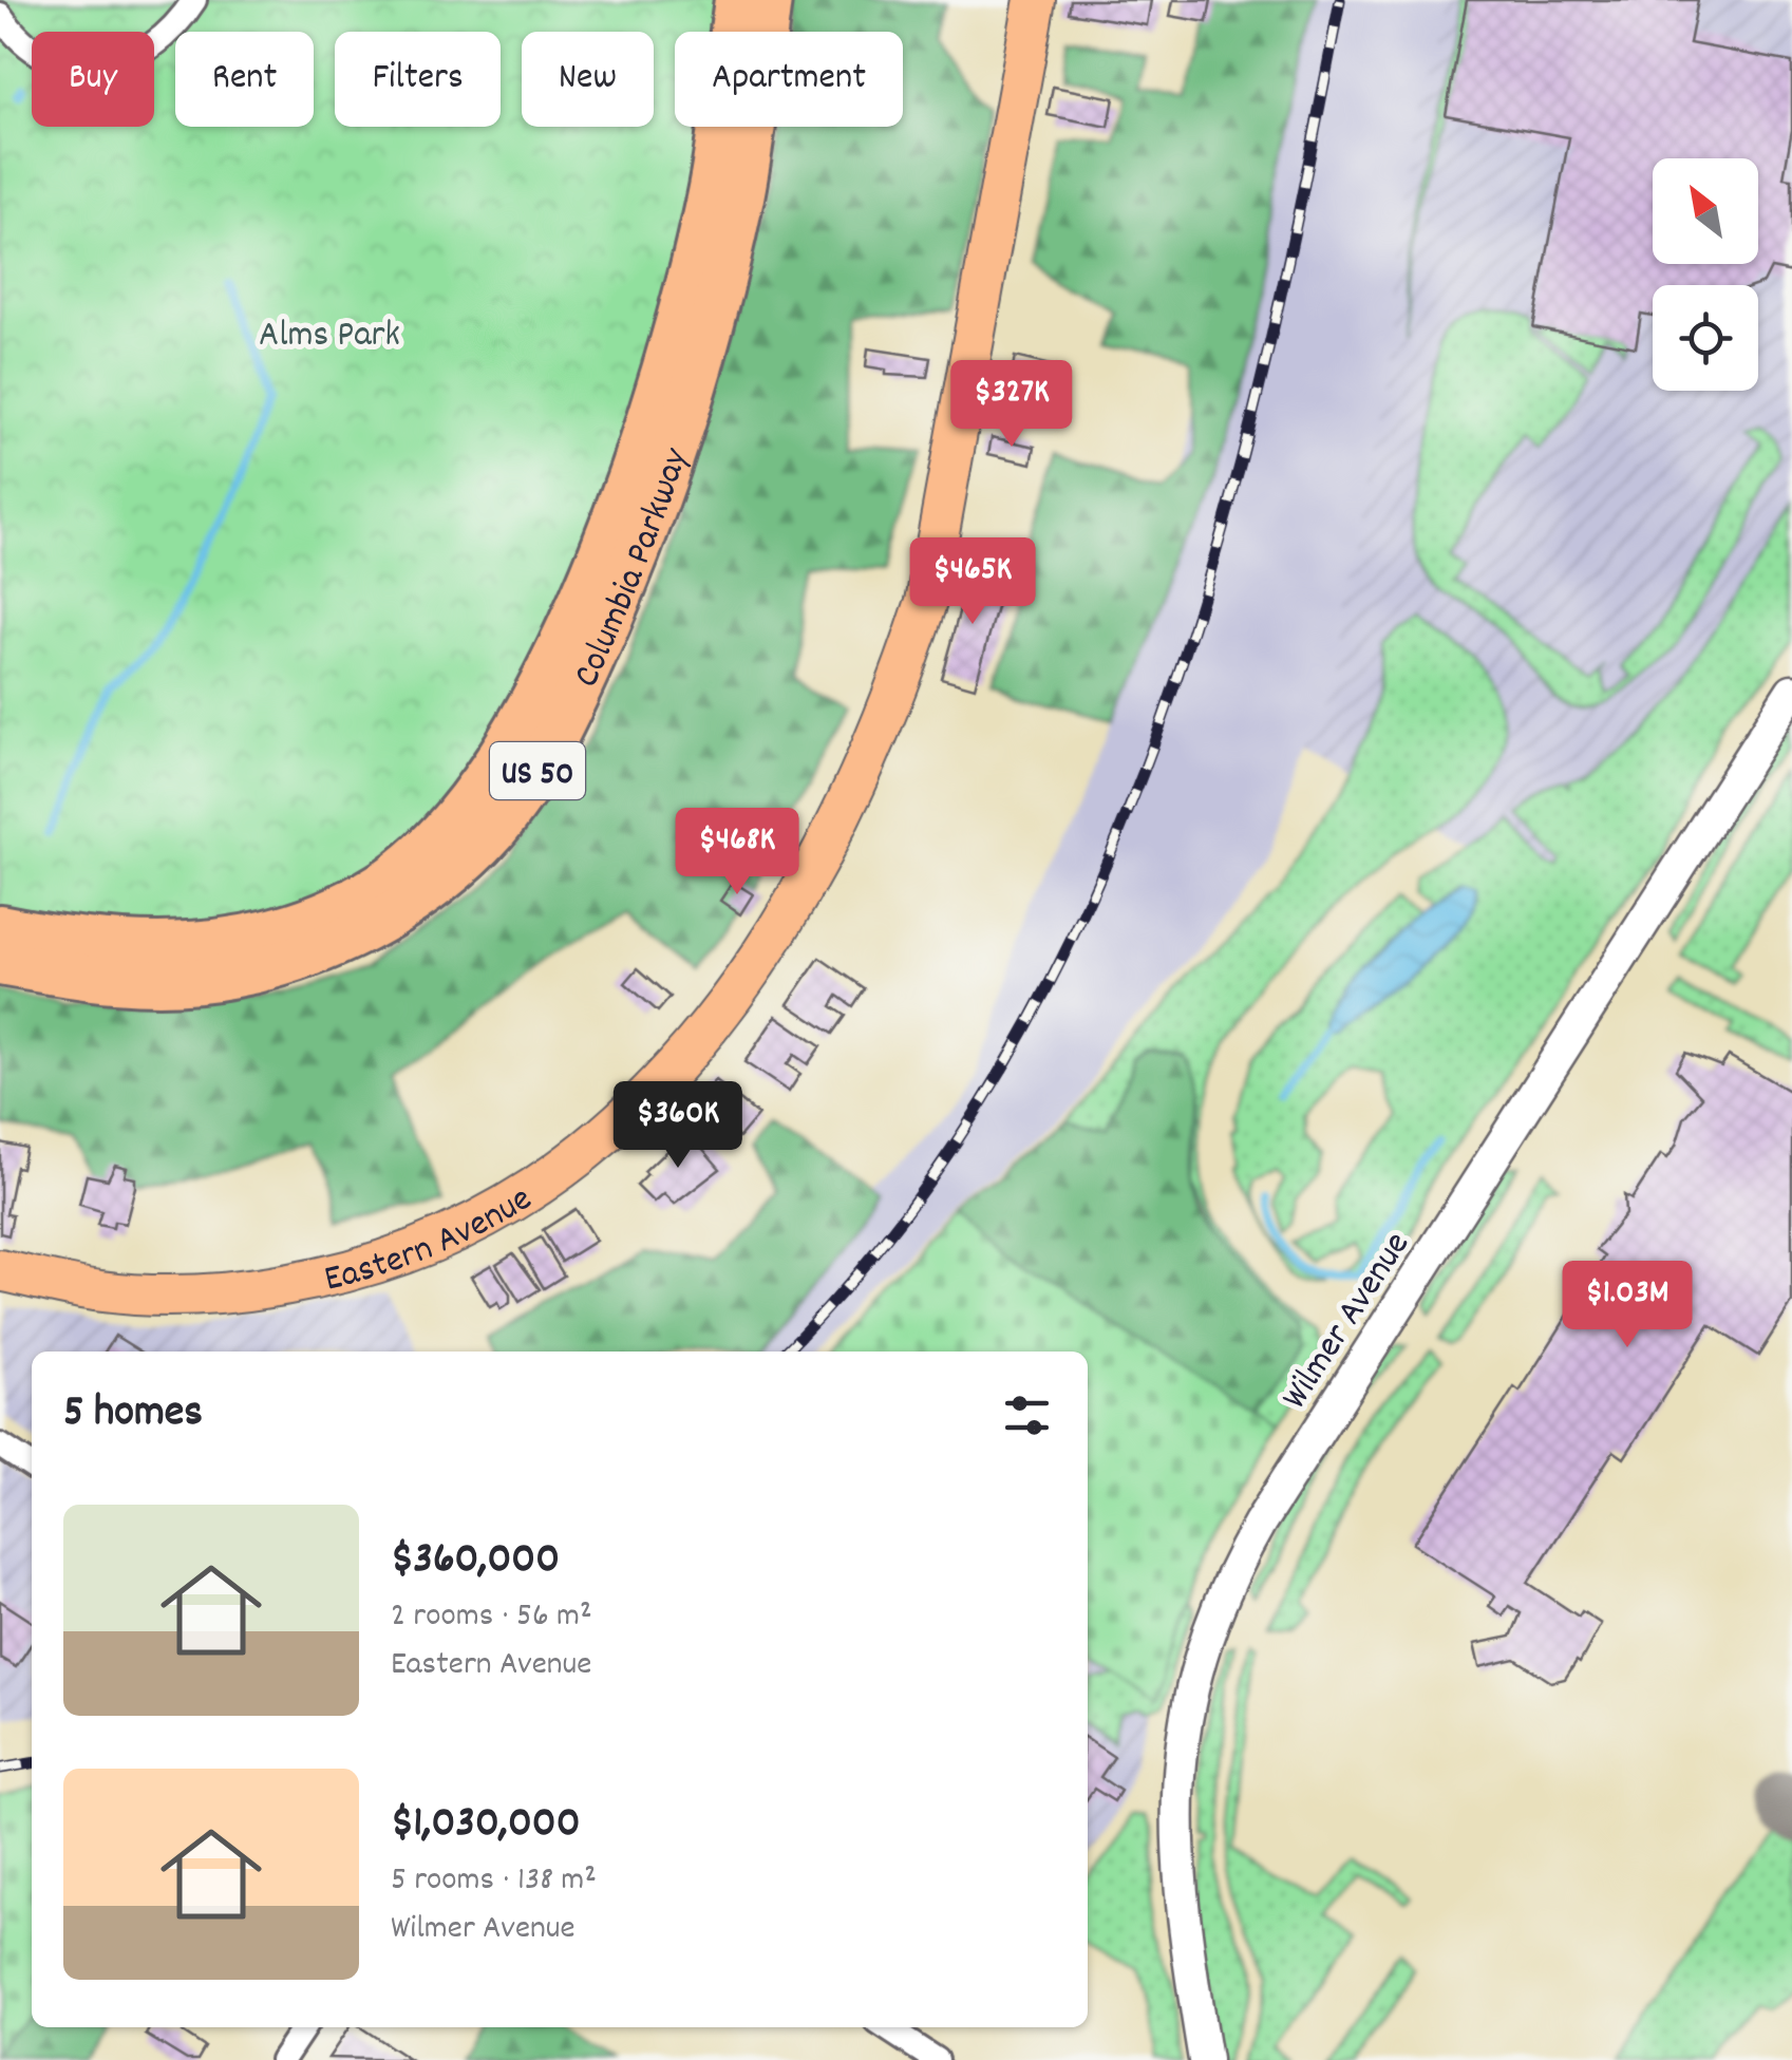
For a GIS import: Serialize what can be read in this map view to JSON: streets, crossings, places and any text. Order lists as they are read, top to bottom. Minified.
{"streets":{"highway":["Columbia Parkway","US 50"],"main road":["Eastern Avenue"],"street":["Wilmer Avenue"]},"parks":["Alms Park"],"north":"top left","page":{"chip":["Buy","Rent","Filters","New","Apartment"],"price":["$327K","$465K","$468K","$360K","$1.03M"],"heading":"5 homes","list":[{"name":"$360,000","note":"2 rooms · 56 m² · Eastern Avenue"},{"name":"$1,030,000","note":"5 rooms · 138 m² · Wilmer Avenue"}]}}
